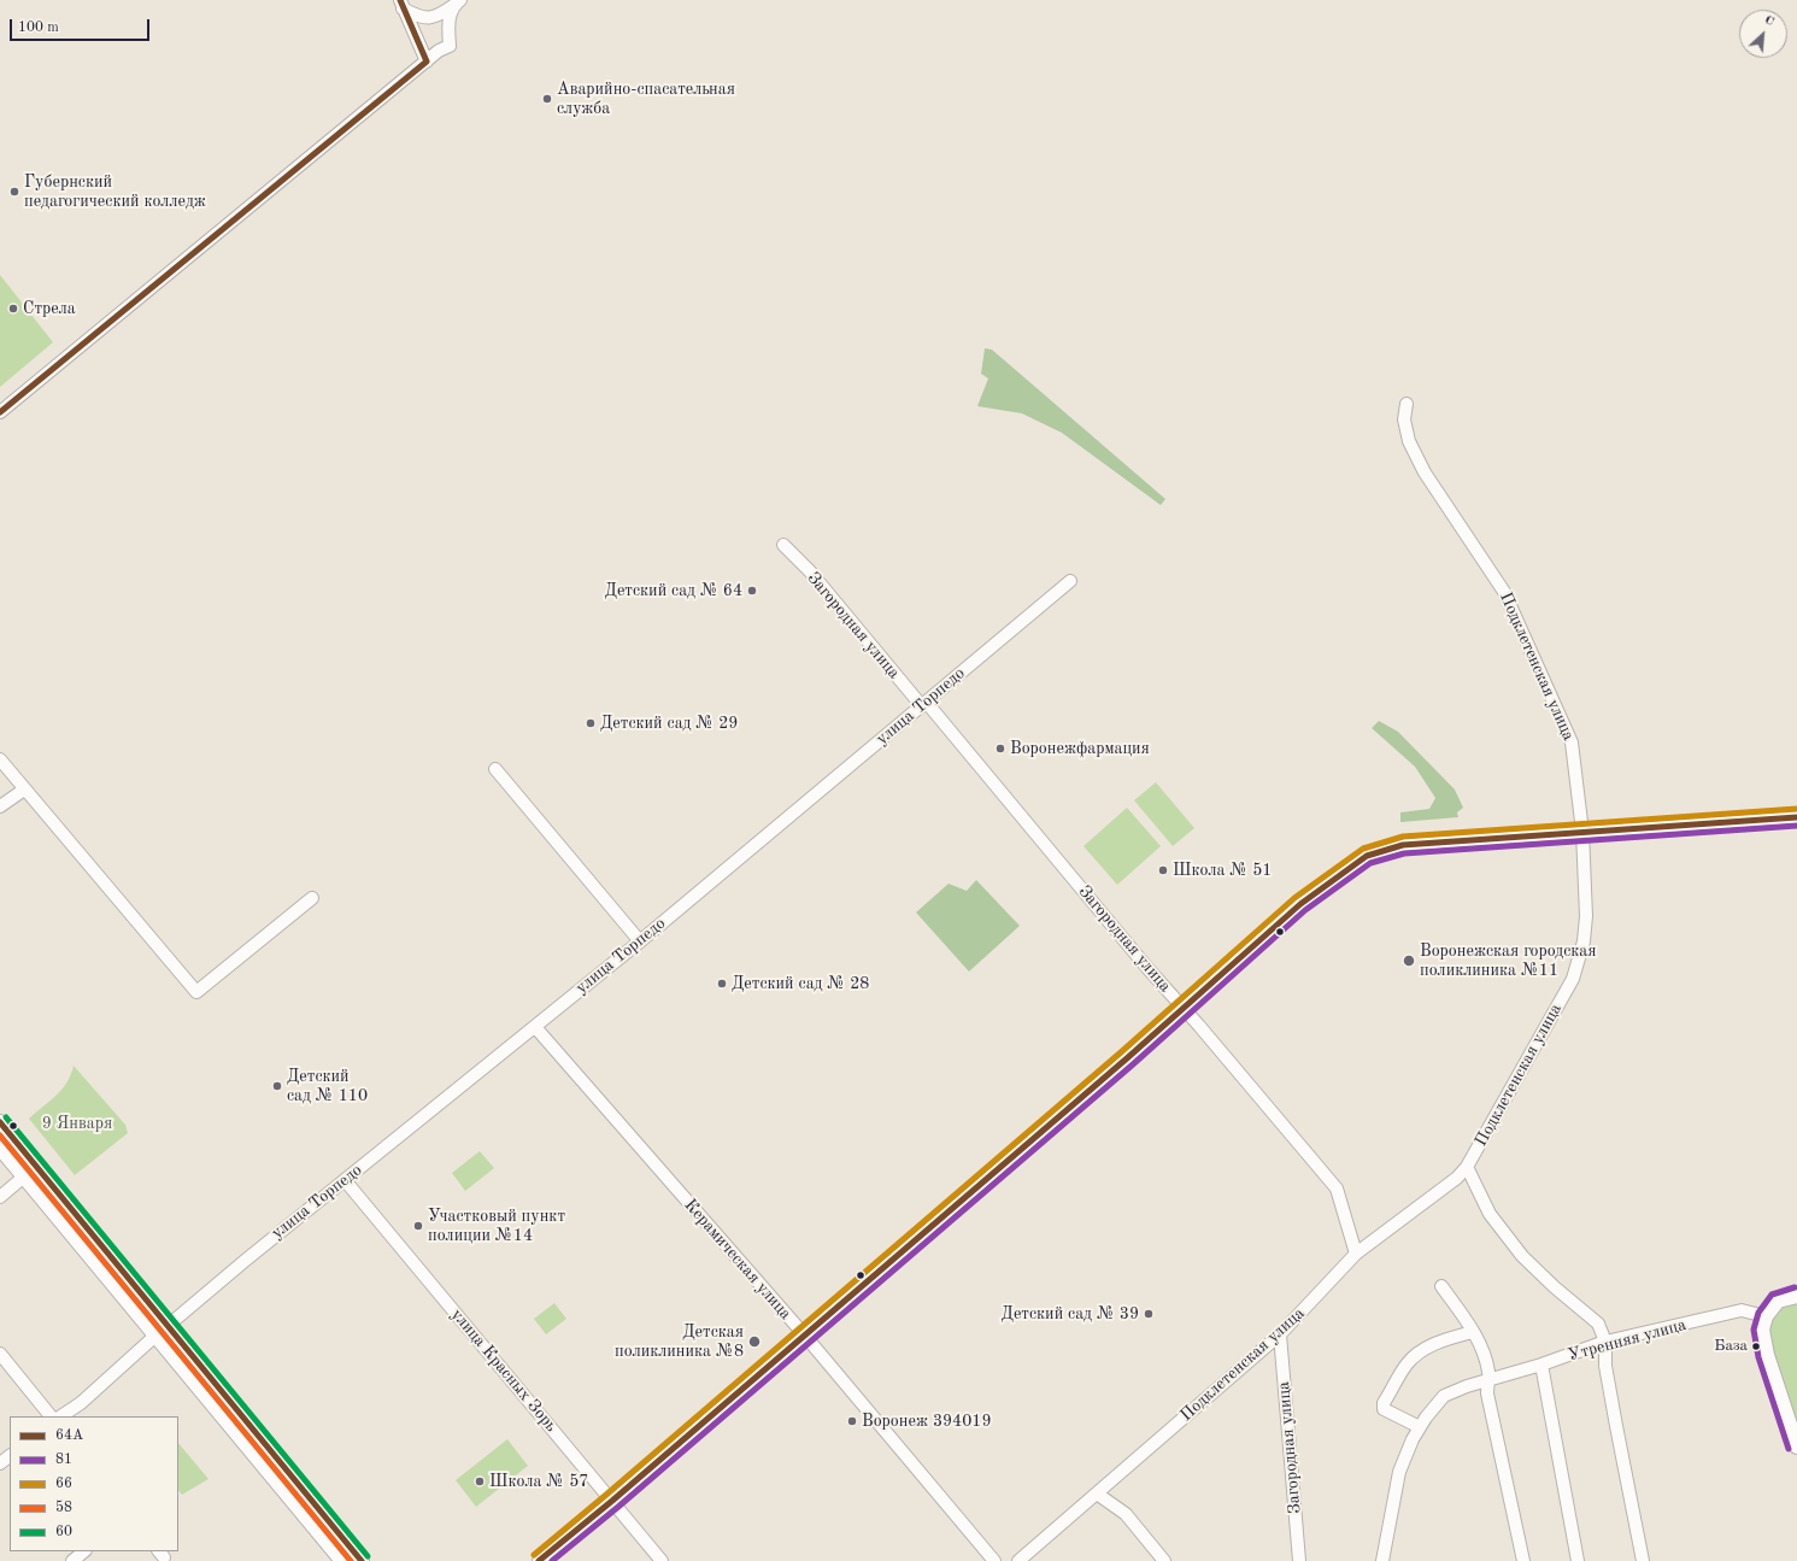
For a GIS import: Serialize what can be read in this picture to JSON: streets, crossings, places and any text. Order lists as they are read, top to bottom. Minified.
{"streets":{"street":["Загородная улица","Подклетенская улица","улица Торпедо","Керамическая улица","Утренняя улица","улица Красных Зорь"]},"crossings":[["Загородная улица","Подклетенская улица"],["Загородная улица","улица Торпедо"],["улица Торпедо","Керамическая улица"],["улица Торпедо","улица Красных Зорь"]],"parks":["9 Января"],"places":["Аварийно-спасательная служба","Губернский педагогический колледж","Стрела","Детский сад № 64","Детский сад № 29","Воронежфармация","Школа № 51","Воронежская городская поликлиника №11","Детский сад № 28","Детский сад № 110","Участковый пункт полиции №14","Детский сад № 39","Детская поликлиника №8","База","Воронеж 394019","Школа № 57"],"lines":["transit line 64А","transit line 66","transit line 81","transit line 60","transit line 58"],"legend":["64А","81","66","58","60"],"scale_bar":"100 m","north":"top right"}
